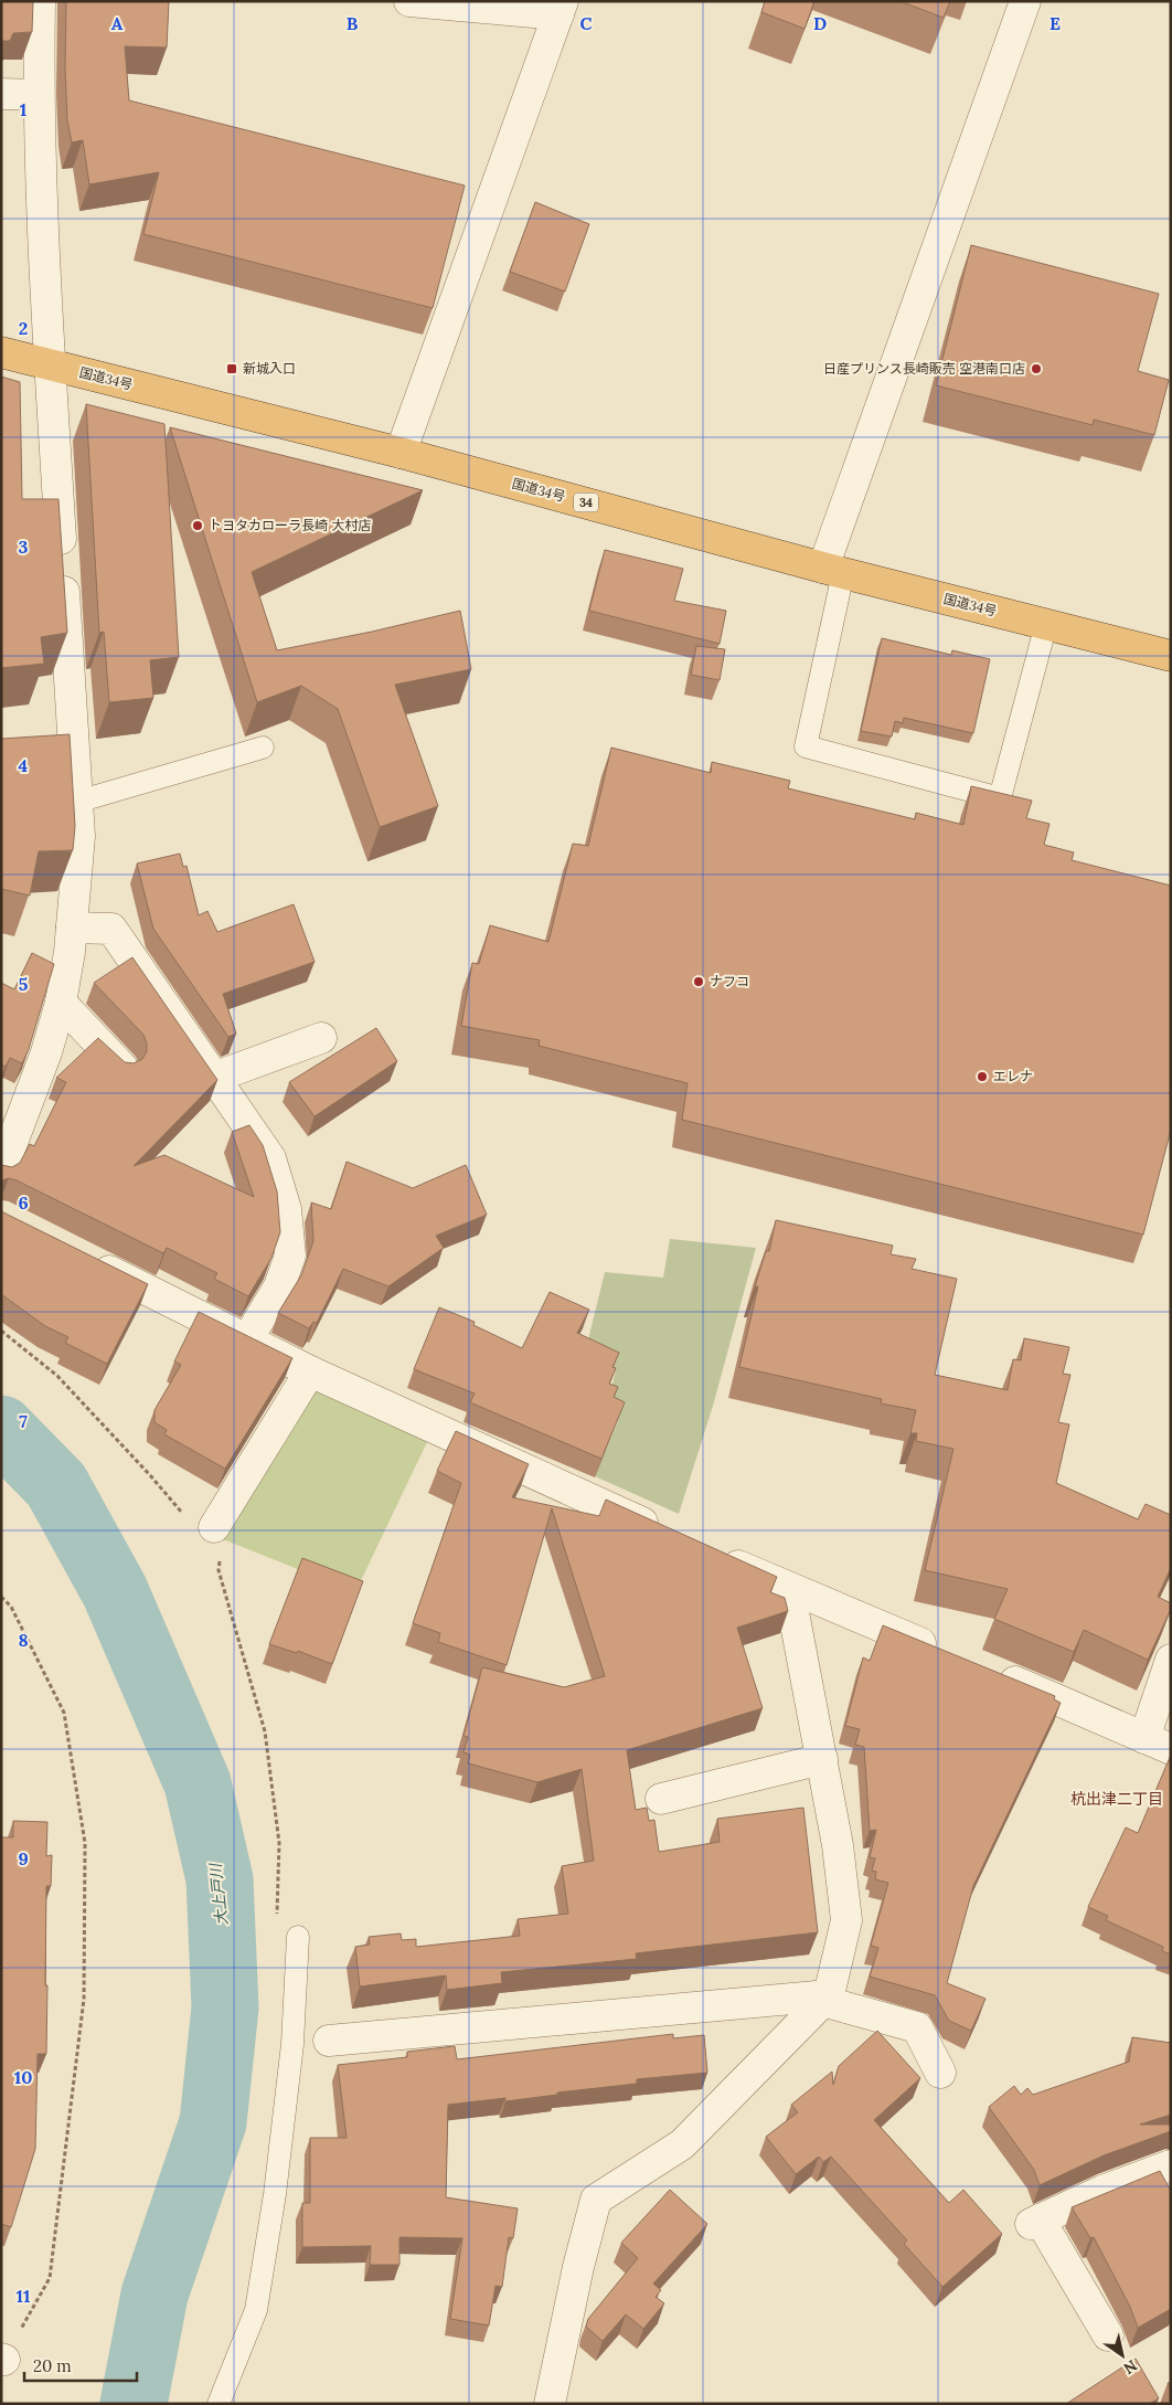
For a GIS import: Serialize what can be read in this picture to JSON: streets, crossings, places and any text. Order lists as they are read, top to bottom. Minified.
{"streets":{"highway":["国道34号","34"]},"districts":["杭出津二丁目"],"water":["大上戸川"],"places":{"transit":["新城入口"],"other":["日産プリンス長崎販売 空港南口店","トヨタカローラ長崎 大村店","ナフコ","エレナ"]},"scale_bar":"20 m","north":"bottom right","grid":{"columns":["A","B","C","D","E"],"rows":["1","2","3","4","5","6","7","8","9","10","11"]}}
